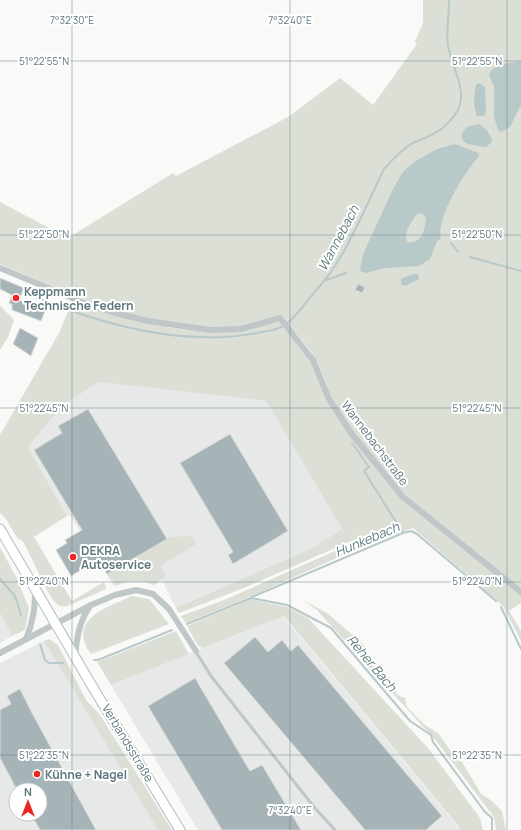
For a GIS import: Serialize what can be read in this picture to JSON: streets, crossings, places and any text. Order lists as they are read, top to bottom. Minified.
{"streets":{"main road":["Verbandsstraße"],"street":["Wannebachstraße"]},"water":["Wannebach","Hunkebach","Reher Bach"],"places":["Keppmann Technische Federn","DEKRA Autoservice","Kühne + Nagel"],"north":"top","coordinates":["7°32'30\"E","7°32'40\"E","51°22'55\"N","51°22'50\"N","51°22'45\"N","51°22'40\"N","51°22'35\"N"]}
